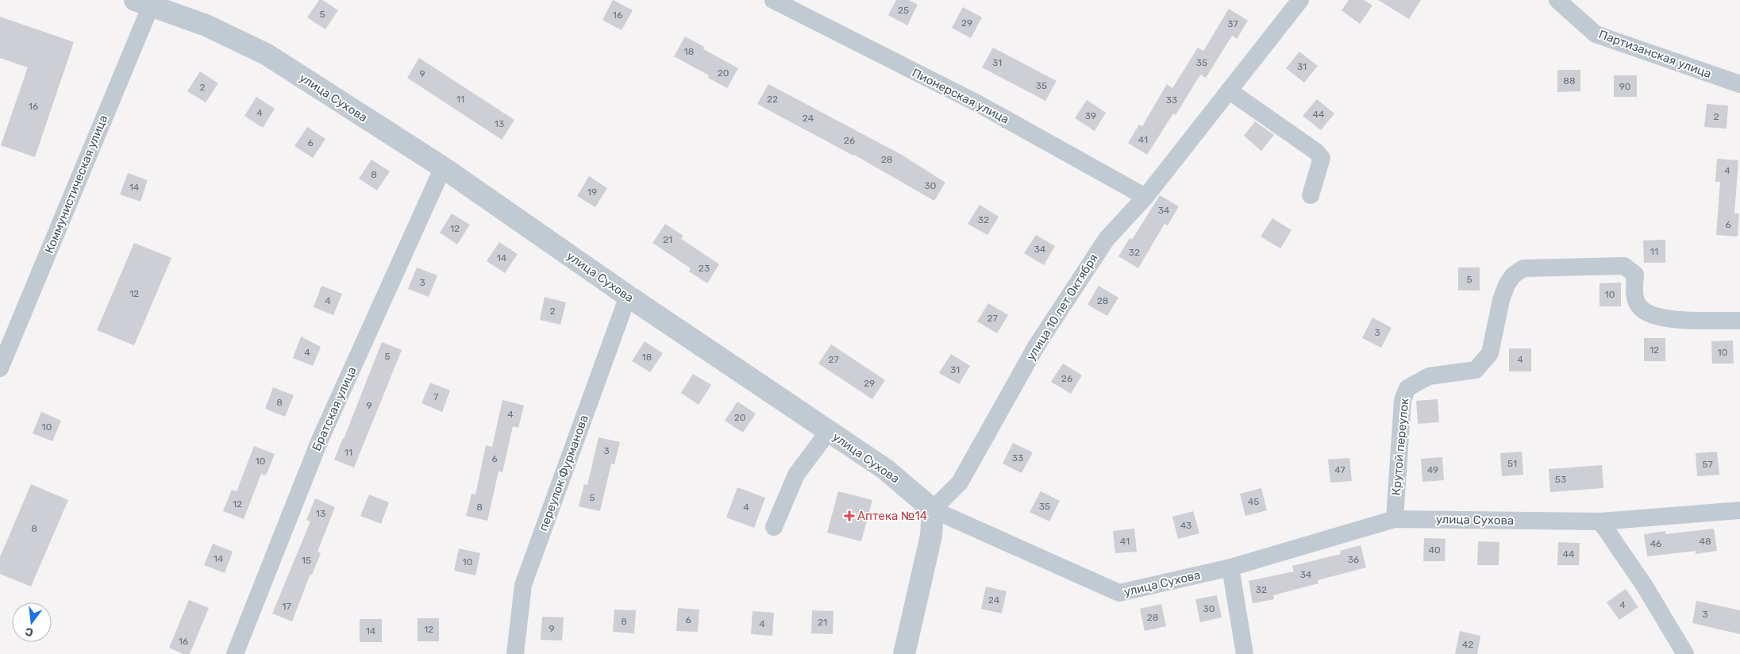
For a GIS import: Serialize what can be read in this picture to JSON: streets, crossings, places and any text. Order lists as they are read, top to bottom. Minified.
{"streets":{"street":["Партизанская улица","Пионерская улица","улица Сухова","Коммунистическая улица","улица 10 лет Октября","Братская улица","Крутой переулок","переулок Фурманова"]},"crossings":[["Пионерская улица","улица 10 лет Октября"],["улица Сухова","Коммунистическая улица"],["улица Сухова","улица 10 лет Октября"],["улица Сухова","Братская улица"],["улица Сухова","Крутой переулок"],["улица Сухова","переулок Фурманова"]],"places":{"health":["Аптека №14"]},"house_numbers":["25","5","16","29","37","18","31","35","31","20","9","88","35","90","2","11","22","33","16","4","44","39","2","24","13","41","26","6","28","4","8","30","14","19","34","32","6","12","21","34","11","32","14","23","5","3","12","10","4","28","2","27","3","12","4","10","5","18","27","4","31","26","29","7","8","9","4","20","10","3","11","33","6","10","51","57","47","49","53","5","45","12","35","8","4","13","43","8","41","48","46","40","44","14","36","15","10","34","32","24","4","17","30","3","28","6","8","21","4","9","12","14","16","42"],"north":"bottom"}
